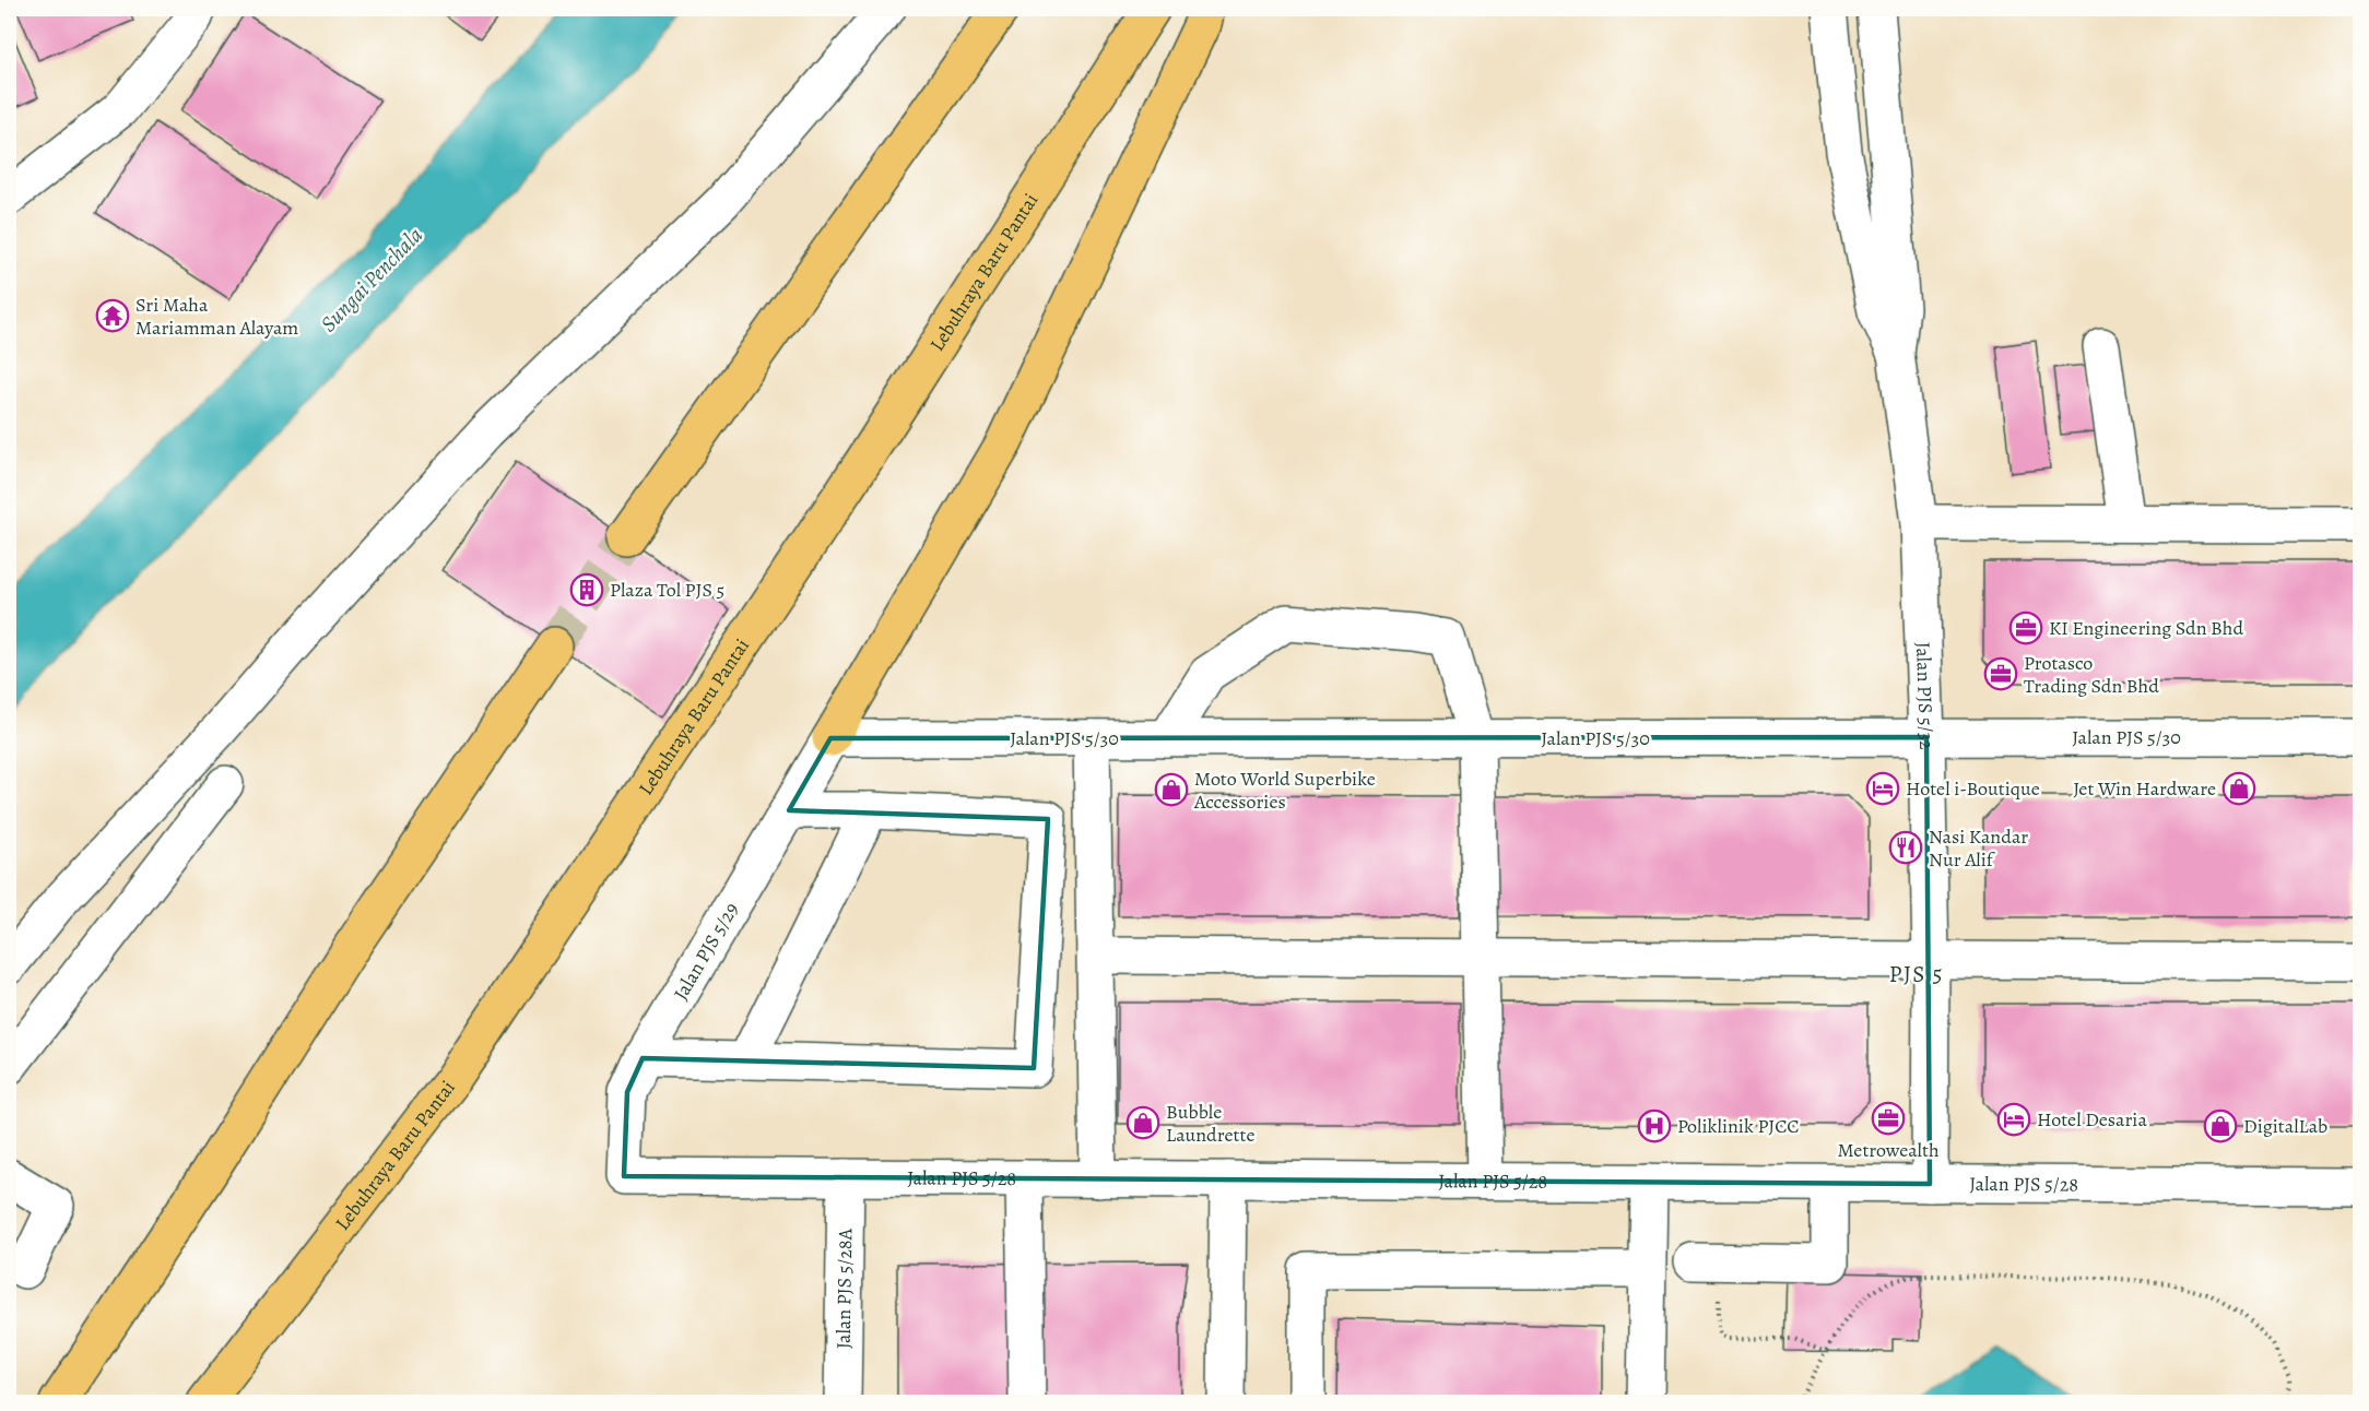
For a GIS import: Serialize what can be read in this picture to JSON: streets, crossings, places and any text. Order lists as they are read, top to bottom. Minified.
{"streets":{"highway":["Lebuhraya Baru Pantai"],"street":["Jalan PJS 5/32","Jalan PJS 5/30","Jalan PJS 5/29","Jalan PJS 5/28","Jalan PJS 5/28A"]},"crossings":[["Jalan PJS 5/32","Jalan PJS 5/30"],["Jalan PJS 5/32","Jalan PJS 5/28"],["Jalan PJS 5/30","Jalan PJS 5/29"],["Jalan PJS 5/29","Jalan PJS 5/28"],["Jalan PJS 5/28","Jalan PJS 5/28A"]],"districts":["PJS 5"],"water":["Sungai Penchala"],"places":{"temple":["Sri Maha Mariamman Alayam"],"building":["Plaza Tol PJS 5"],"office":["KI Engineering Sdn Bhd","Protasco Trading Sdn Bhd","Metrowealth"],"hotel":["Hotel i-Boutique","Hotel Desaria"],"shop":["Jet Win Hardware","Moto World Superbike Accessories","Bubble Laundrette","DigitalLab"],"restaurant":["Nasi Kandar Nur Alif"],"hospital":["Poliklinik PJCC"]}}
